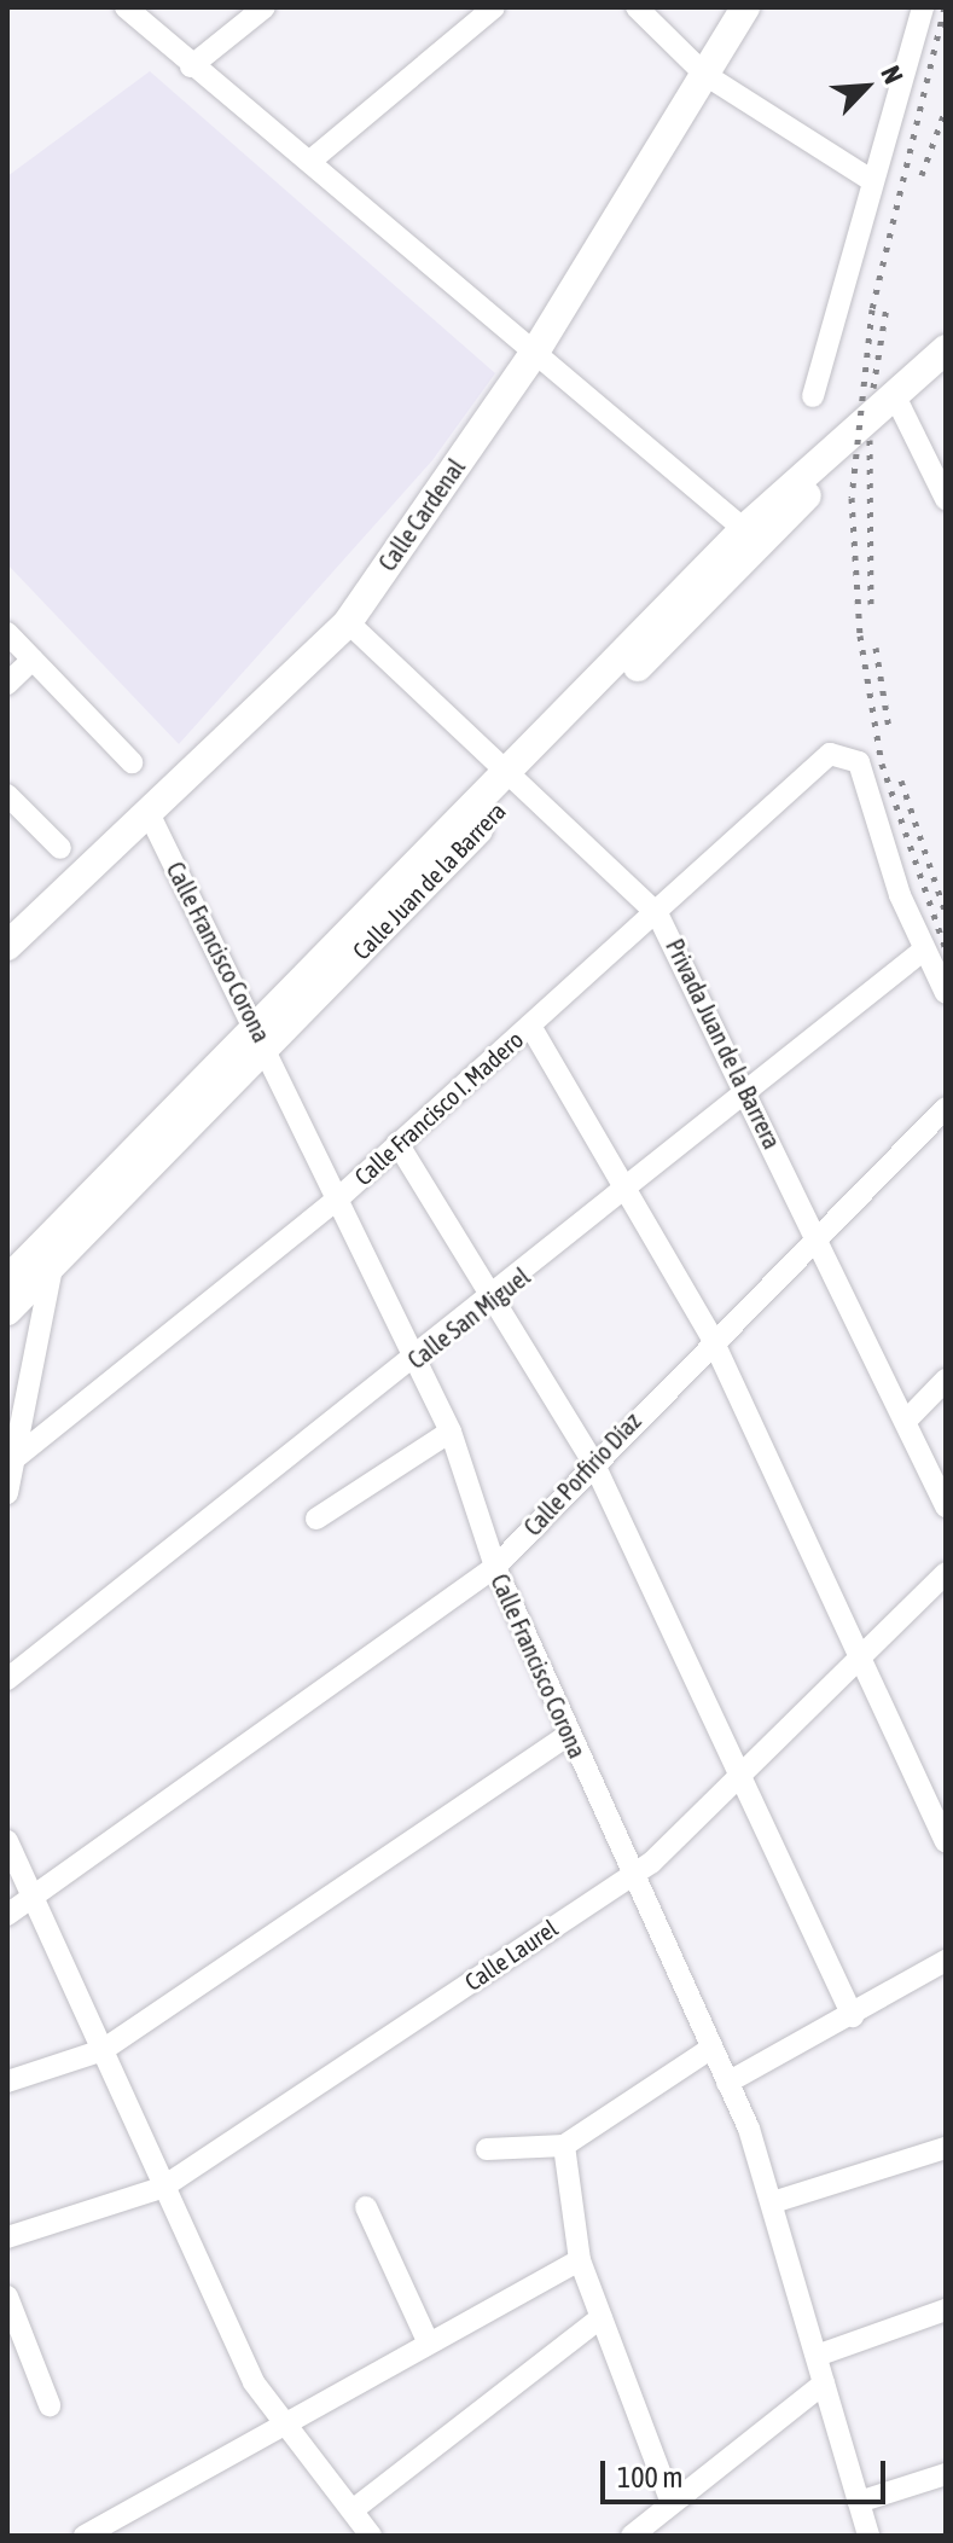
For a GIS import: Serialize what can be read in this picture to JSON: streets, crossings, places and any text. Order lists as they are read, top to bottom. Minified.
{"streets":{"main road":["Calle Cardenal","Calle Juan de la Barrera"],"street":["Calle Francisco Corona","Privada Juan de la Barrera","Calle Francisco I. Madero","Calle San Miguel","Calle Porfirio Díaz","Calle Laurel"]},"crossings":[["Calle Cardenal","Calle Francisco Corona"],["Calle Cardenal","Privada Juan de la Barrera"],["Calle Juan de la Barrera","Calle Francisco Corona"],["Calle Juan de la Barrera","Privada Juan de la Barrera"],["Calle Francisco Corona","Calle Francisco I. Madero"],["Calle Francisco Corona","Calle San Miguel"],["Calle Francisco Corona","Calle Porfirio Díaz"],["Calle Francisco Corona","Calle Laurel"],["Privada Juan de la Barrera","Calle Francisco I. Madero"],["Privada Juan de la Barrera","Calle San Miguel"],["Privada Juan de la Barrera","Calle Porfirio Díaz"],["Calle Francisco I. Madero","Calle San Miguel"]],"scale_bar":"100 m","north":"top right"}
